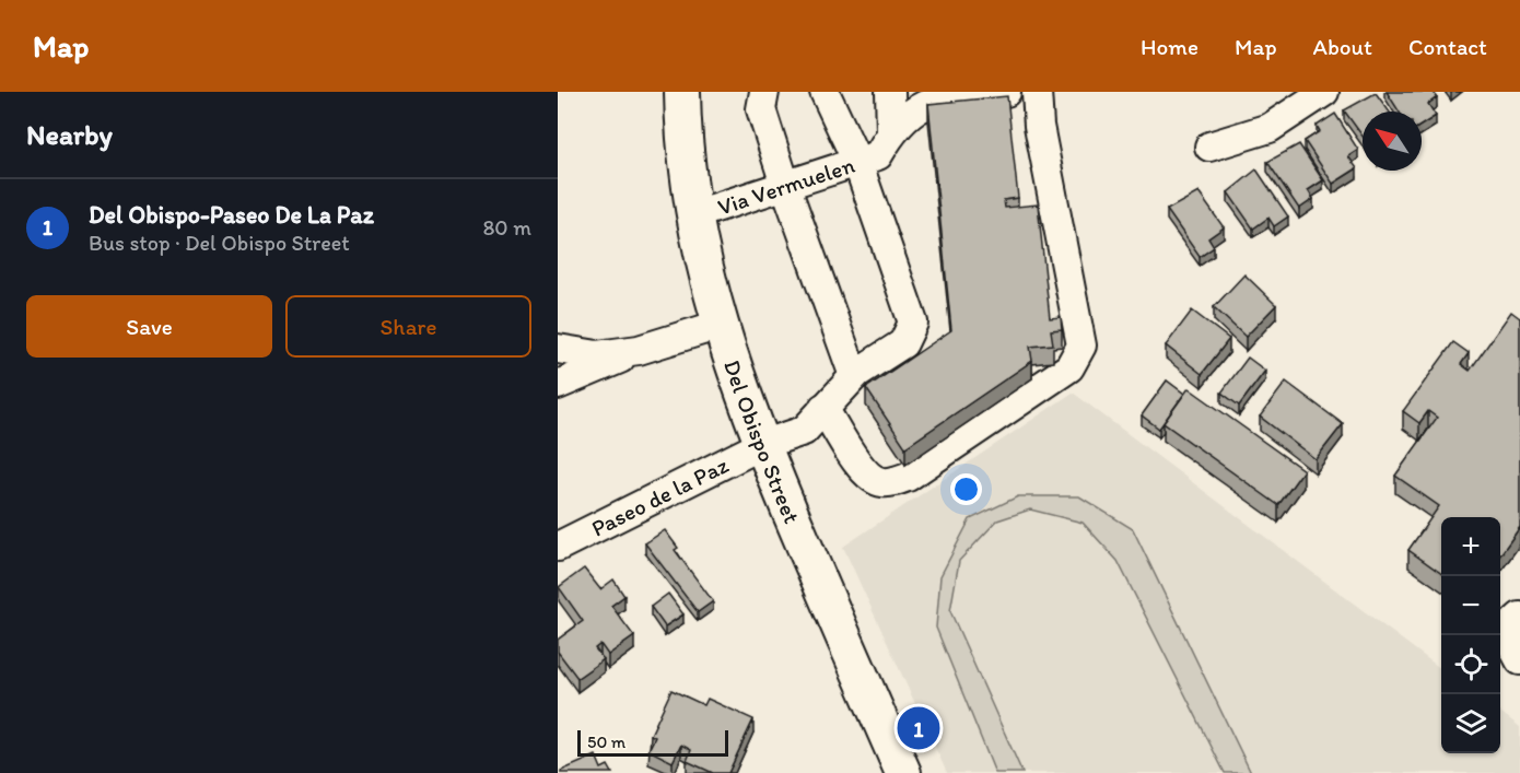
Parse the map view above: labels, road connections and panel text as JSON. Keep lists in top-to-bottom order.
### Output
{
  "streets": {
    "main road": ["Del Obispo Street"],
    "street": ["Via Vermuelen", "Paseo de la Paz"]
  },
  "crossings": [
    ["Via Vermuelen", "Del Obispo Street"],
    ["Via Vermuelen", "Paseo de la Paz"],
    ["Del Obispo Street", "Paseo de la Paz"]
  ],
  "scale_bar": "50 m",
  "north": "top left",
  "page": {
    "header": "Map",
    "nav": [
      "Home",
      "Map",
      "About",
      "Contact"
    ],
    "heading": "Nearby",
    "list": [
      {
        "mark": "1",
        "name": "Del Obispo-Paseo De La Paz",
        "note": "Bus stop · Del Obispo Street",
        "value": "80 m"
      }
    ],
    "buttons": ["Save", "Share"],
    "map_buttons": ["+", "−"],
    "pins": "1",
    "scale": "50 m"
  }
}
